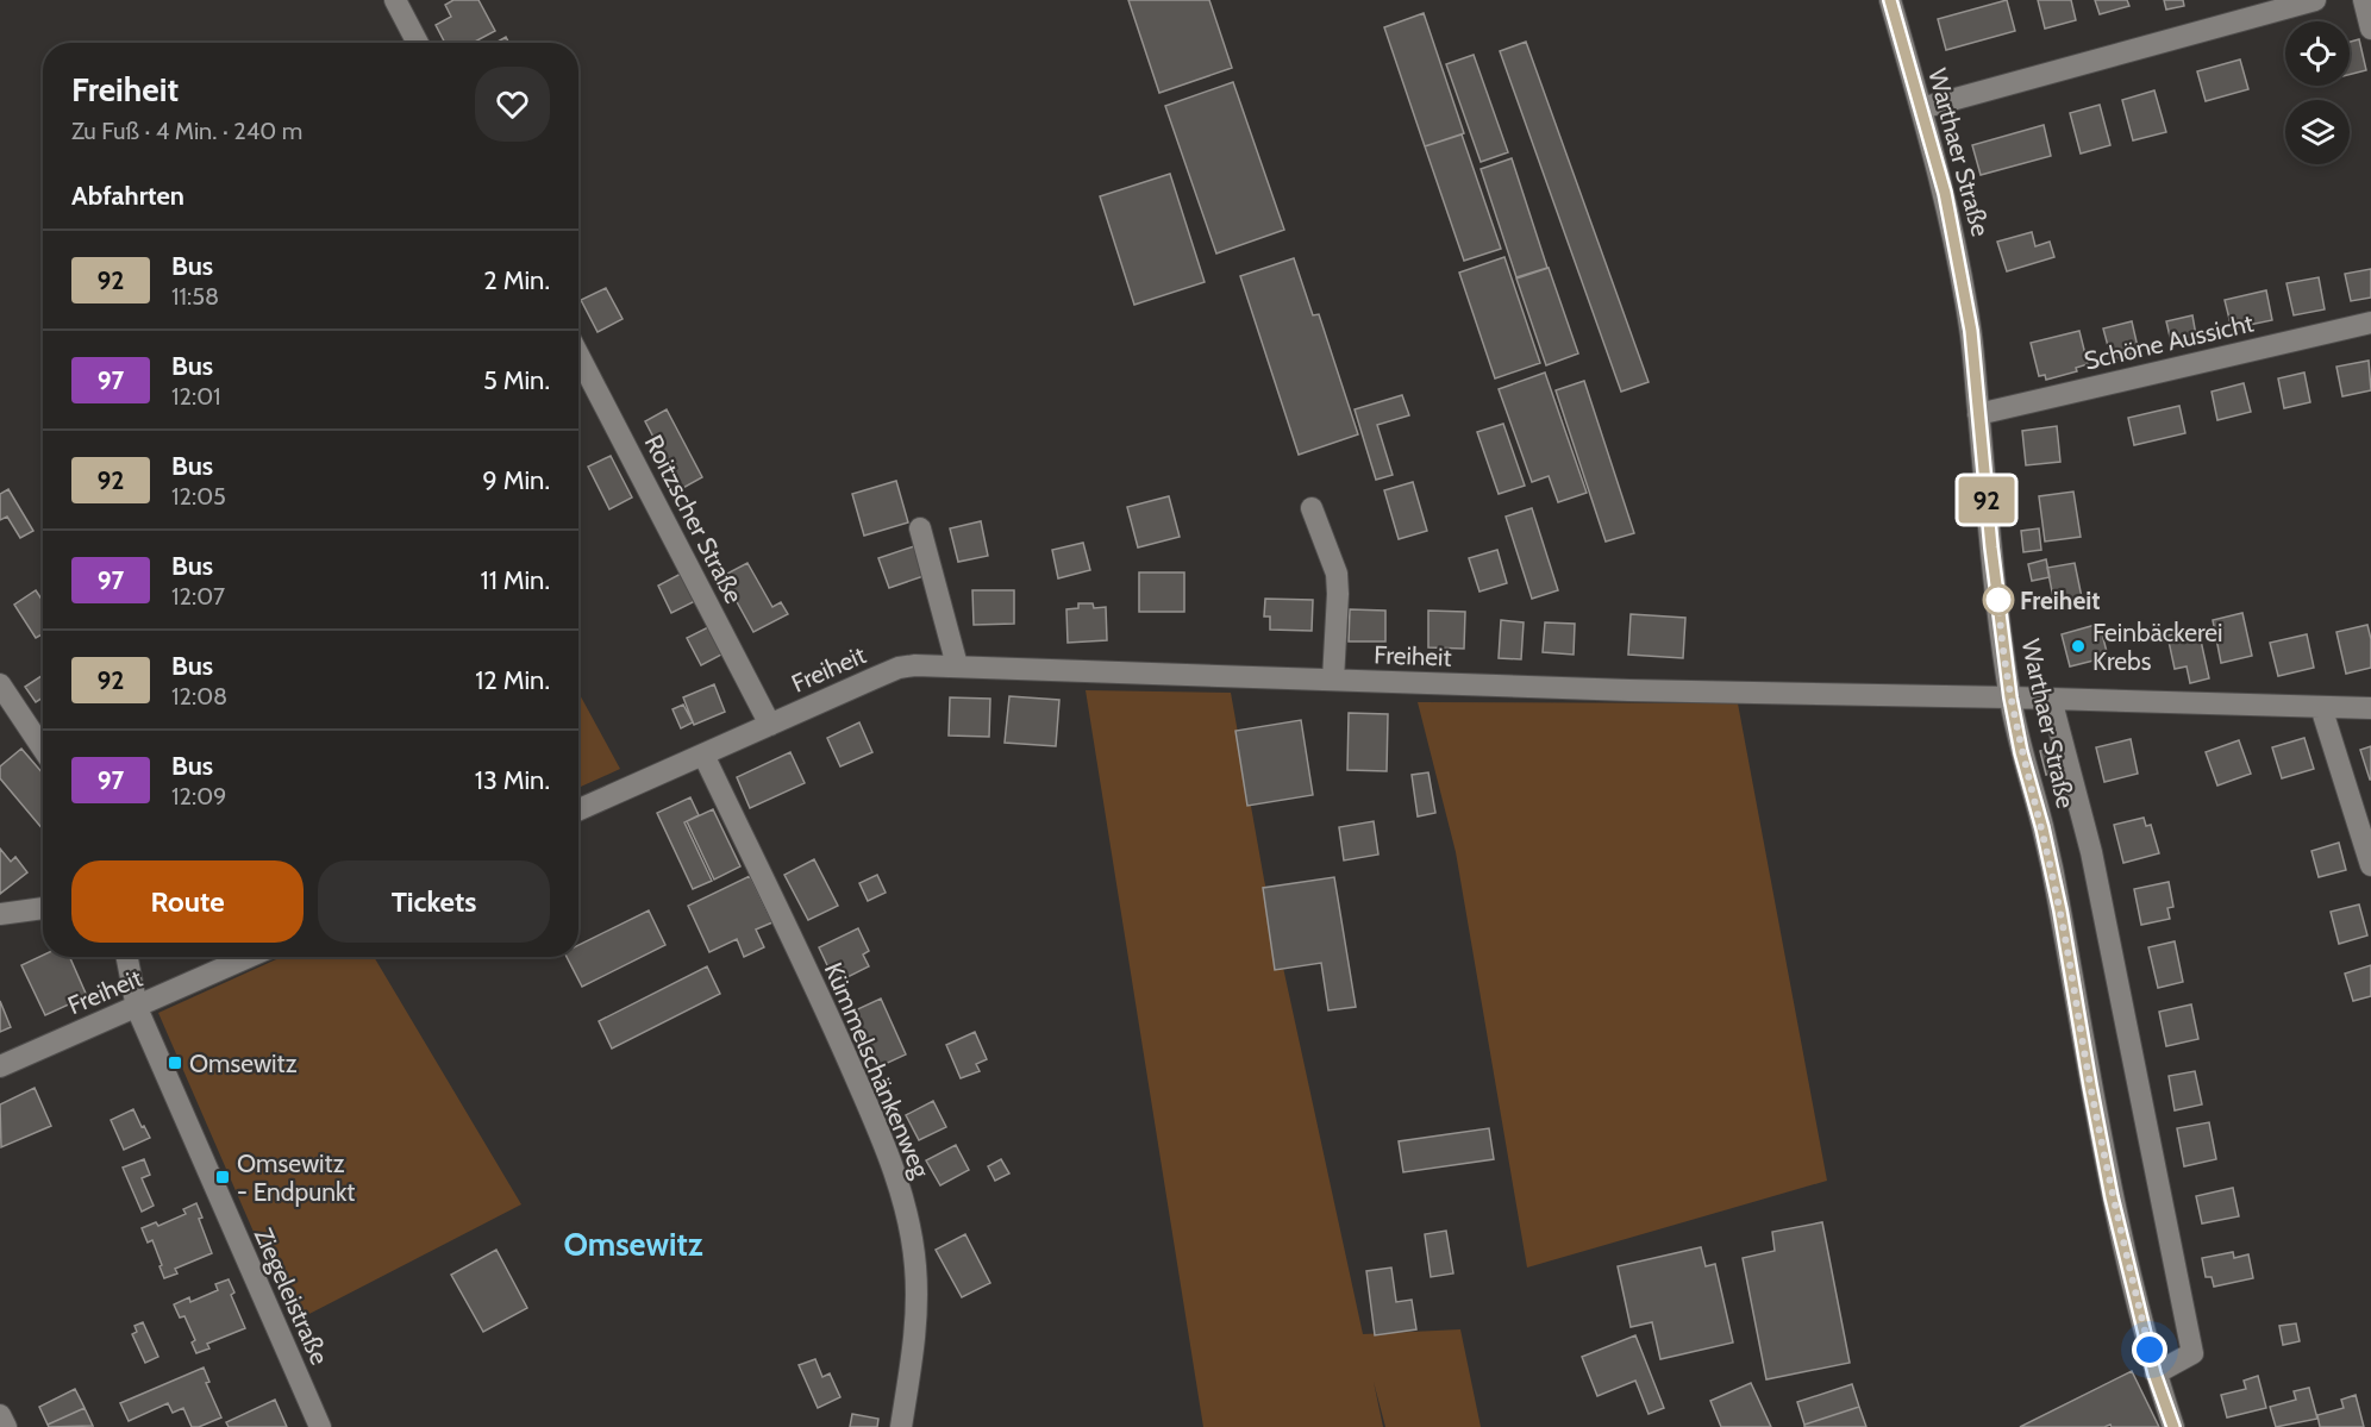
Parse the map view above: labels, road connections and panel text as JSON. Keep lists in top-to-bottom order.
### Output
{
  "streets": {
    "street": [
      "Warthaer Straße",
      "Schöne Aussicht",
      "Roitzscher Straße",
      "Freiheit",
      "Kümmelschänkenweg",
      "Ziegeleistraße"
    ]
  },
  "crossings": [
    ["Warthaer Straße", "Schöne Aussicht"],
    ["Warthaer Straße", "Freiheit"],
    ["Roitzscher Straße", "Freiheit"],
    ["Freiheit", "Kümmelschänkenweg"],
    ["Freiheit", "Ziegeleistraße"]
  ],
  "districts": ["Omsewitz"],
  "places": {
    "other": ["Freiheit", "Feinbäckerei Krebs"],
    "transit": ["Omsewitz", "Omsewitz - Endpunkt"]
  },
  "lines": ["bus line 92"],
  "page": {
    "on_map": "92",
    "heading": [
      ["Freiheit", "Zu Fuß · 4 Min. · 240 m"],
      "Abfahrten"
    ],
    "list": [
      {
        "mark": "92",
        "name": "Bus",
        "note": "11:58",
        "value": "2 Min."
      },
      {
        "mark": "97",
        "name": "Bus",
        "note": "12:01",
        "value": "5 Min."
      },
      {
        "mark": "92",
        "name": "Bus",
        "note": "12:05",
        "value": "9 Min."
      },
      {
        "mark": "97",
        "name": "Bus",
        "note": "12:07",
        "value": "11 Min."
      },
      {
        "mark": "92",
        "name": "Bus",
        "note": "12:08",
        "value": "12 Min."
      },
      {
        "mark": "97",
        "name": "Bus",
        "note": "12:09",
        "value": "13 Min."
      }
    ],
    "buttons": ["Route", "Tickets"]
  }
}
